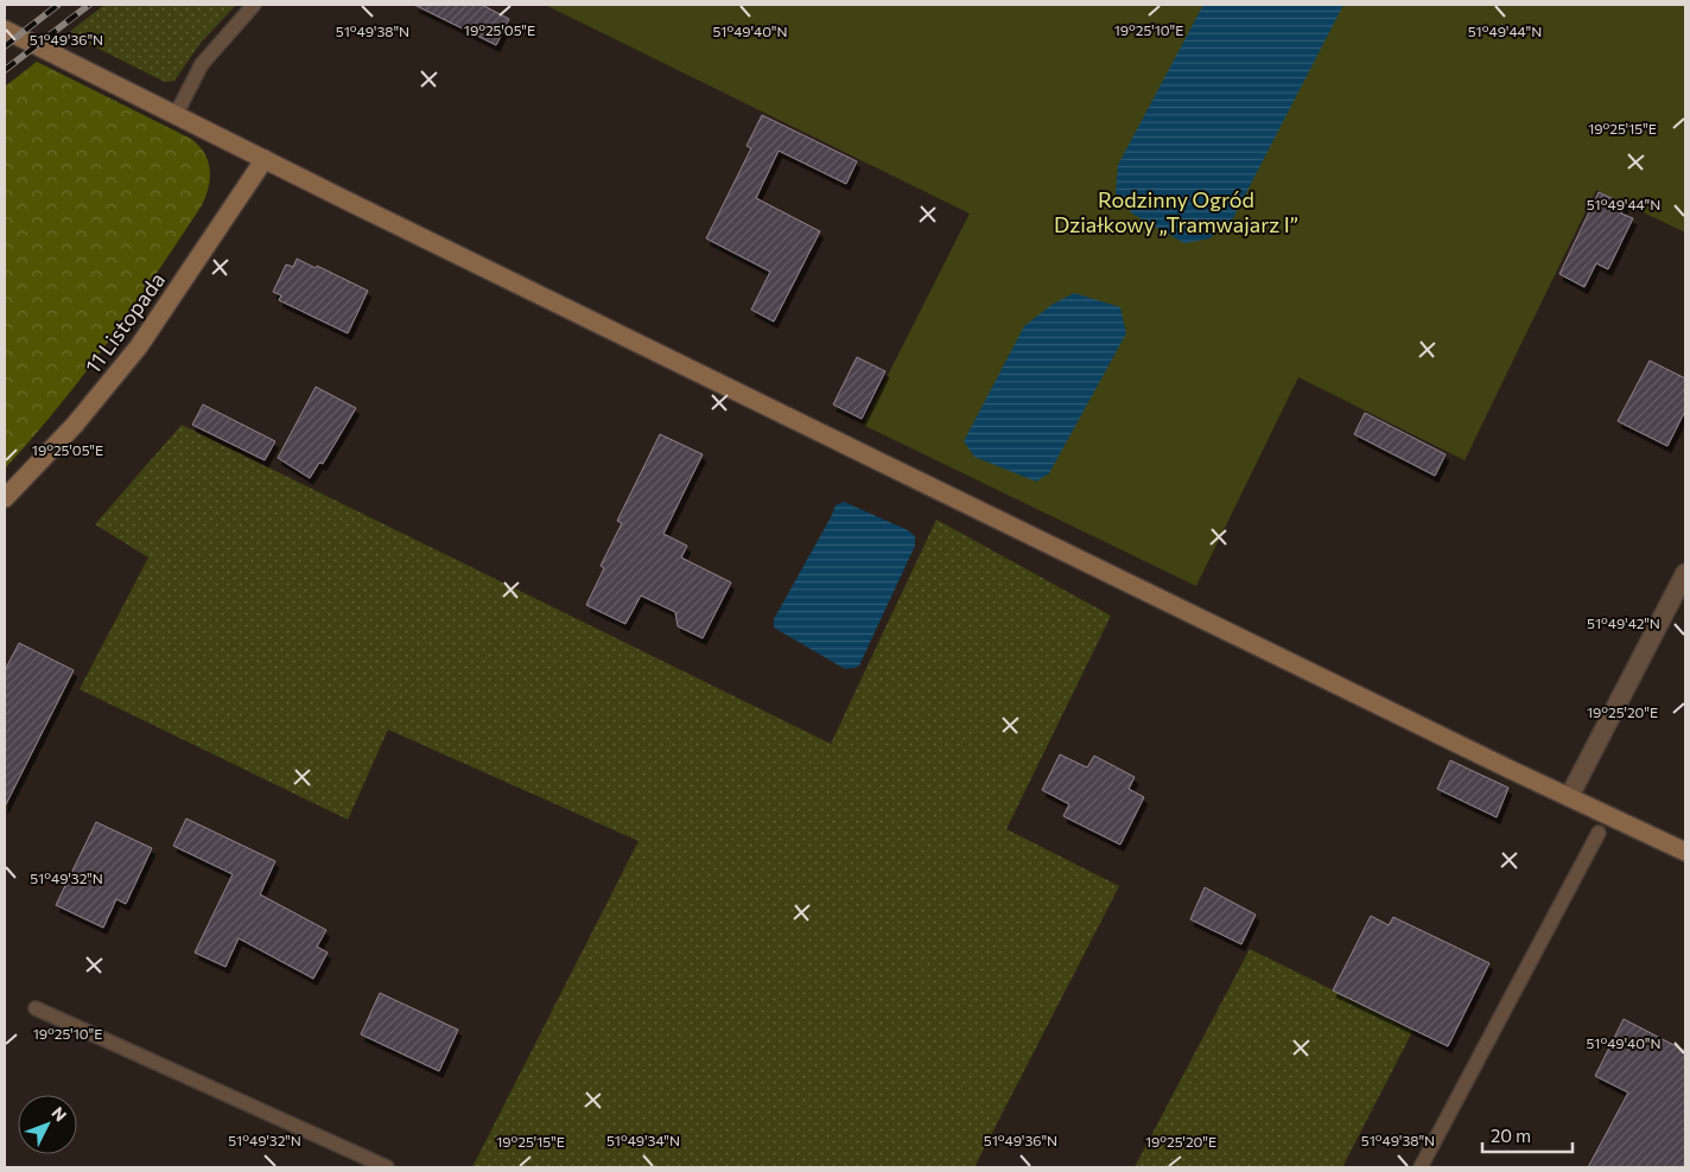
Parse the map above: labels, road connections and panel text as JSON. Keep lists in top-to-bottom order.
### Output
{
  "streets": {
    "street": ["11 Listopada"]
  },
  "parks": ["Rodzinny Ogród Działkowy „Tramwajarz I”"],
  "scale_bar": "20 m",
  "north": "top right",
  "coordinates": [
    "19°25'05\"E",
    "19°25'10\"E",
    "51°49'40\"N",
    "51°49'44\"N",
    "51°49'38\"N",
    "51°49'36\"N",
    "19°25'15\"E",
    "51°49'42\"N",
    "19°25'20\"E",
    "51°49'32\"N",
    "51°49'34\"N"
  ]
}
